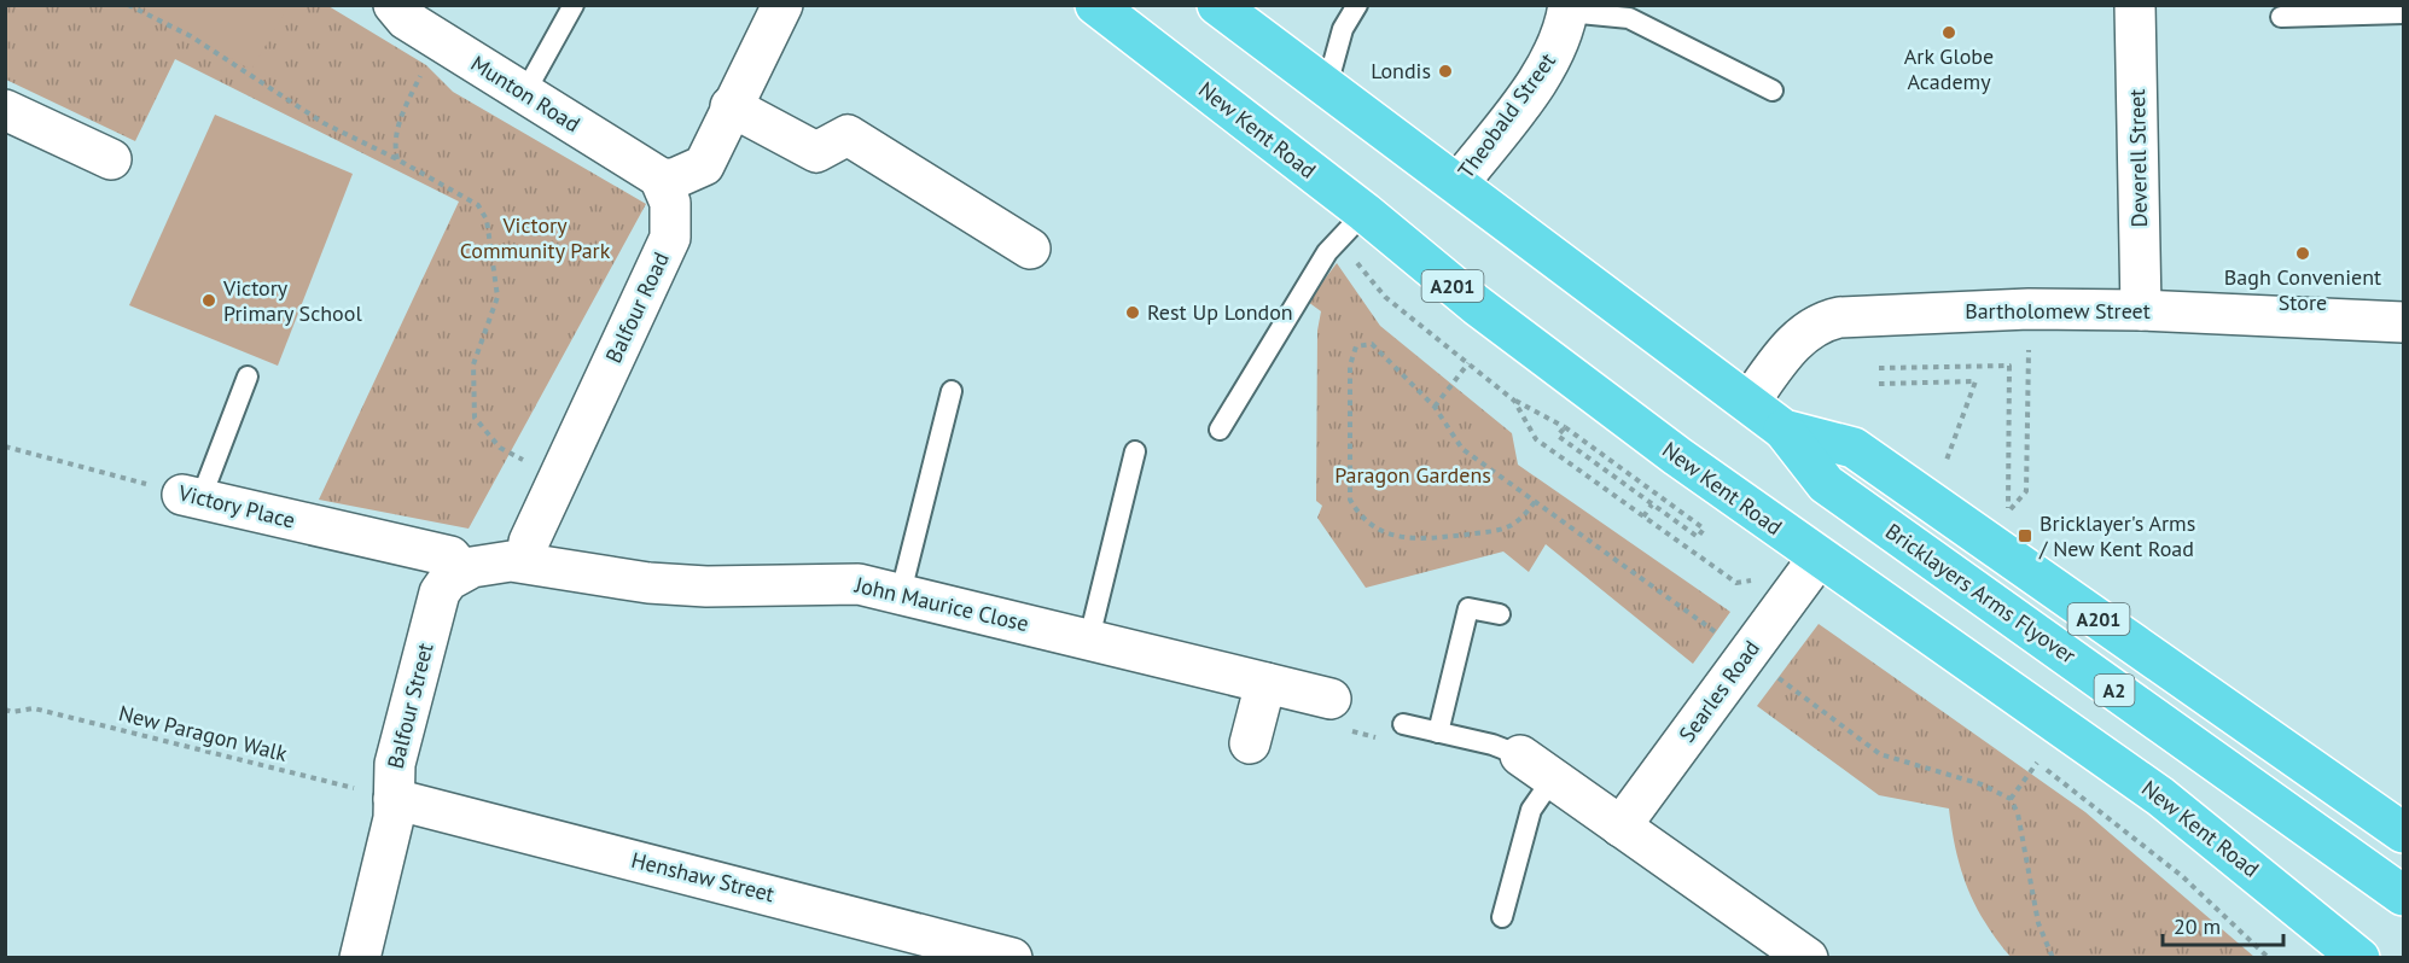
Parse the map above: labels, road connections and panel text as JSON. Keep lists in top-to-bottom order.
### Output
{
  "streets": {
    "highway": [
      "New Kent Road",
      "A201",
      "Bricklayers Arms Flyover",
      "A2"
    ],
    "street": [
      "Munton Road",
      "Theobald Street",
      "Deverell Street",
      "Balfour Road",
      "Bartholomew Street",
      "Victory Place",
      "John Maurice Close",
      "Searles Road",
      "Balfour Street",
      "Henshaw Street"
    ],
    "path": ["New Paragon Walk"]
  },
  "crossings": [
    ["Munton Road", "Balfour Road"],
    ["Theobald Street", "A201"],
    ["New Kent Road", "Searles Road"],
    ["Deverell Street", "Bartholomew Street"],
    ["A201", "Bartholomew Street"],
    ["A201", "Bricklayers Arms Flyover"],
    ["Balfour Road", "John Maurice Close"],
    ["Victory Place", "Balfour Street"],
    ["Balfour Street", "New Paragon Walk"],
    ["Balfour Street", "Henshaw Street"],
    ["New Paragon Walk", "Henshaw Street"]
  ],
  "parks": ["Victory Community Park", "Paragon Gardens"],
  "places": {
    "other": [
      "Ark Globe Academy",
      "Londis",
      "Bagh Convenient Store",
      "Victory Primary School",
      "Rest Up London"
    ],
    "transit": ["Bricklayer's Arms / New Kent Road"]
  },
  "scale_bar": "20 m"
}
